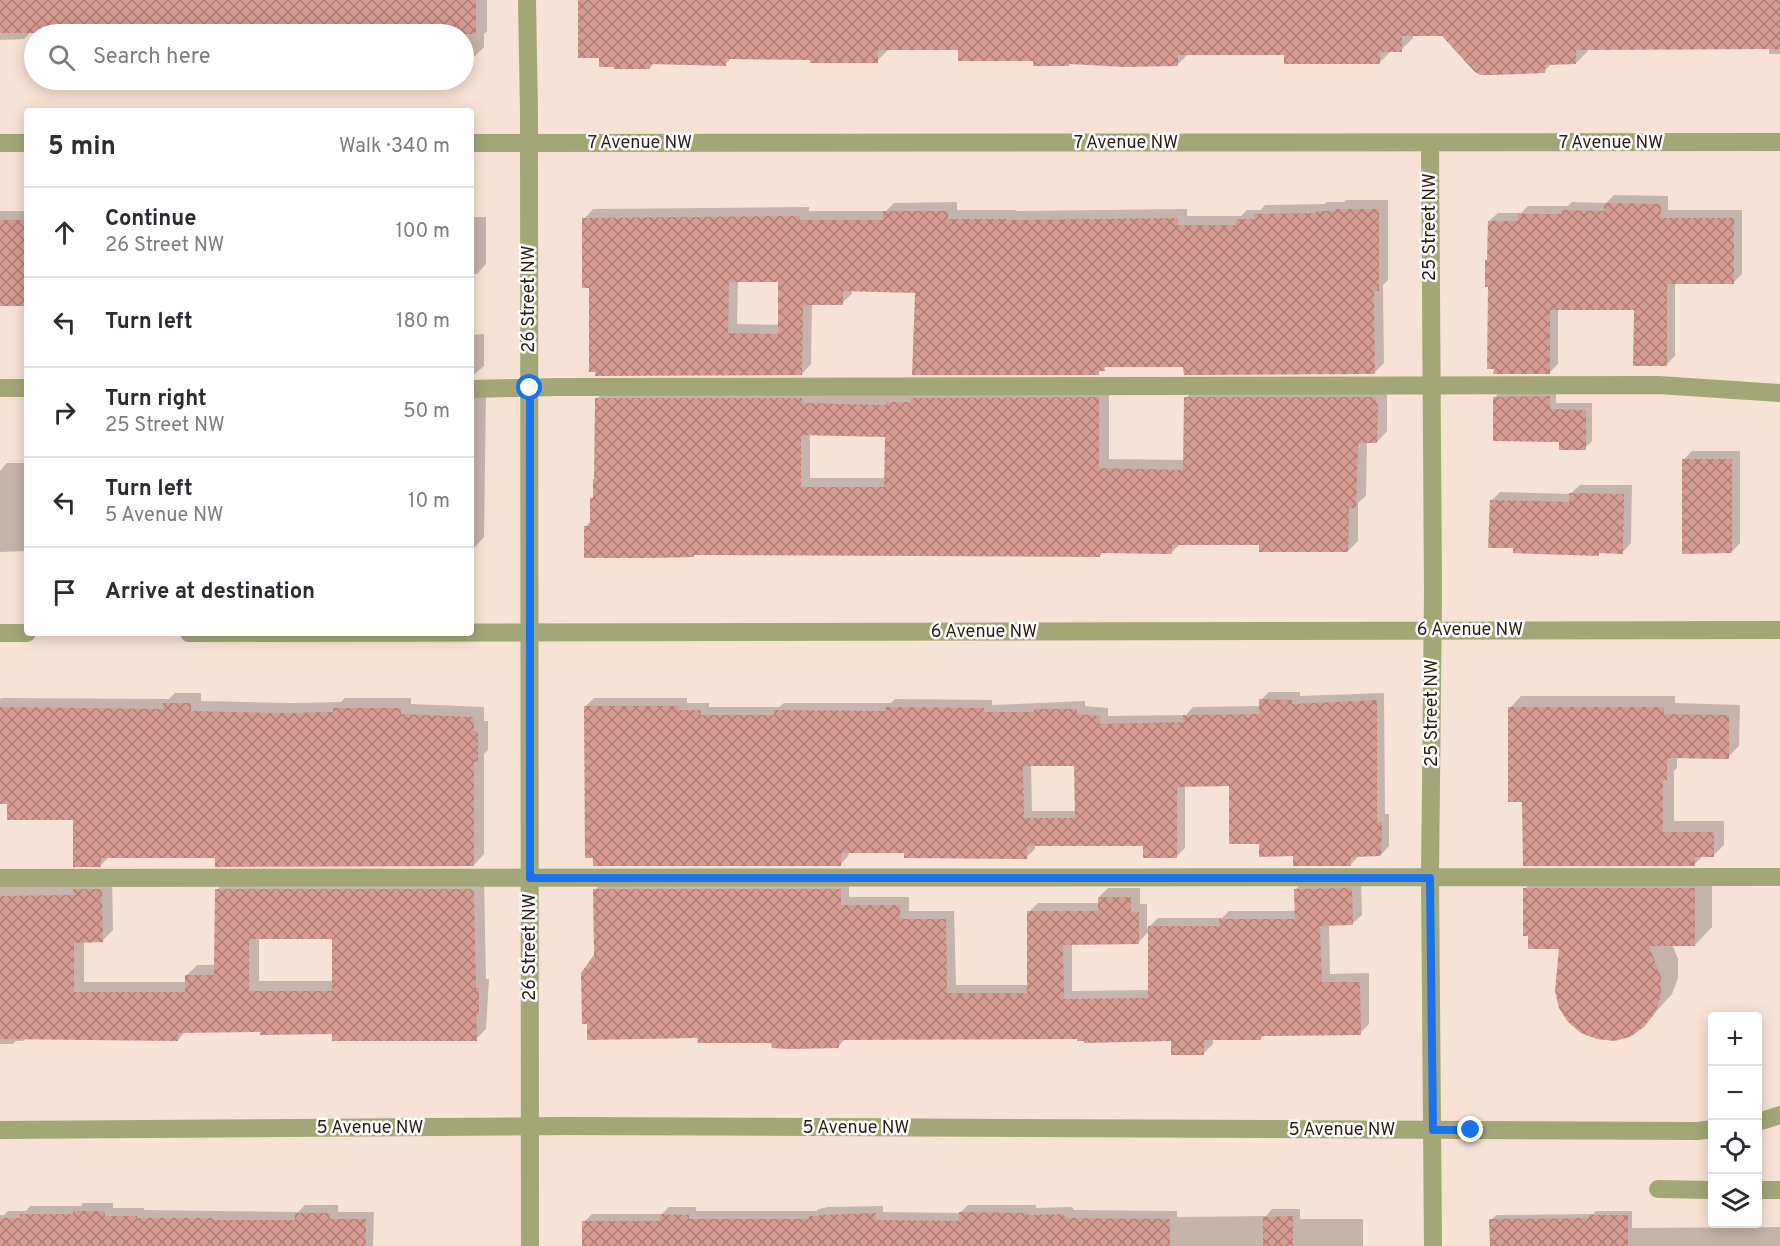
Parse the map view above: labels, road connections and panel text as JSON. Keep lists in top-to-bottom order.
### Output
{
  "streets": {
    "street": [
      "7 Avenue NW",
      "25 Street NW",
      "26 Street NW",
      "6 Avenue NW",
      "5 Avenue NW"
    ]
  },
  "crossings": [
    ["7 Avenue NW", "25 Street NW"],
    ["7 Avenue NW", "26 Street NW"],
    ["25 Street NW", "6 Avenue NW"],
    ["25 Street NW", "5 Avenue NW"],
    ["26 Street NW", "6 Avenue NW"],
    ["26 Street NW", "5 Avenue NW"]
  ],
  "page": {
    "search": "Search here",
    "heading": ["5 min", "Walk · 340 m"],
    "list": [
      ["Continue", "26 Street NW", "100 m"],
      ["Turn left", "180 m"],
      ["Turn right", "25 Street NW", "50 m"],
      ["Turn left", "5 Avenue NW", "10 m"],
      "Arrive at destination"
    ],
    "map_buttons": ["+", "−"]
  }
}
